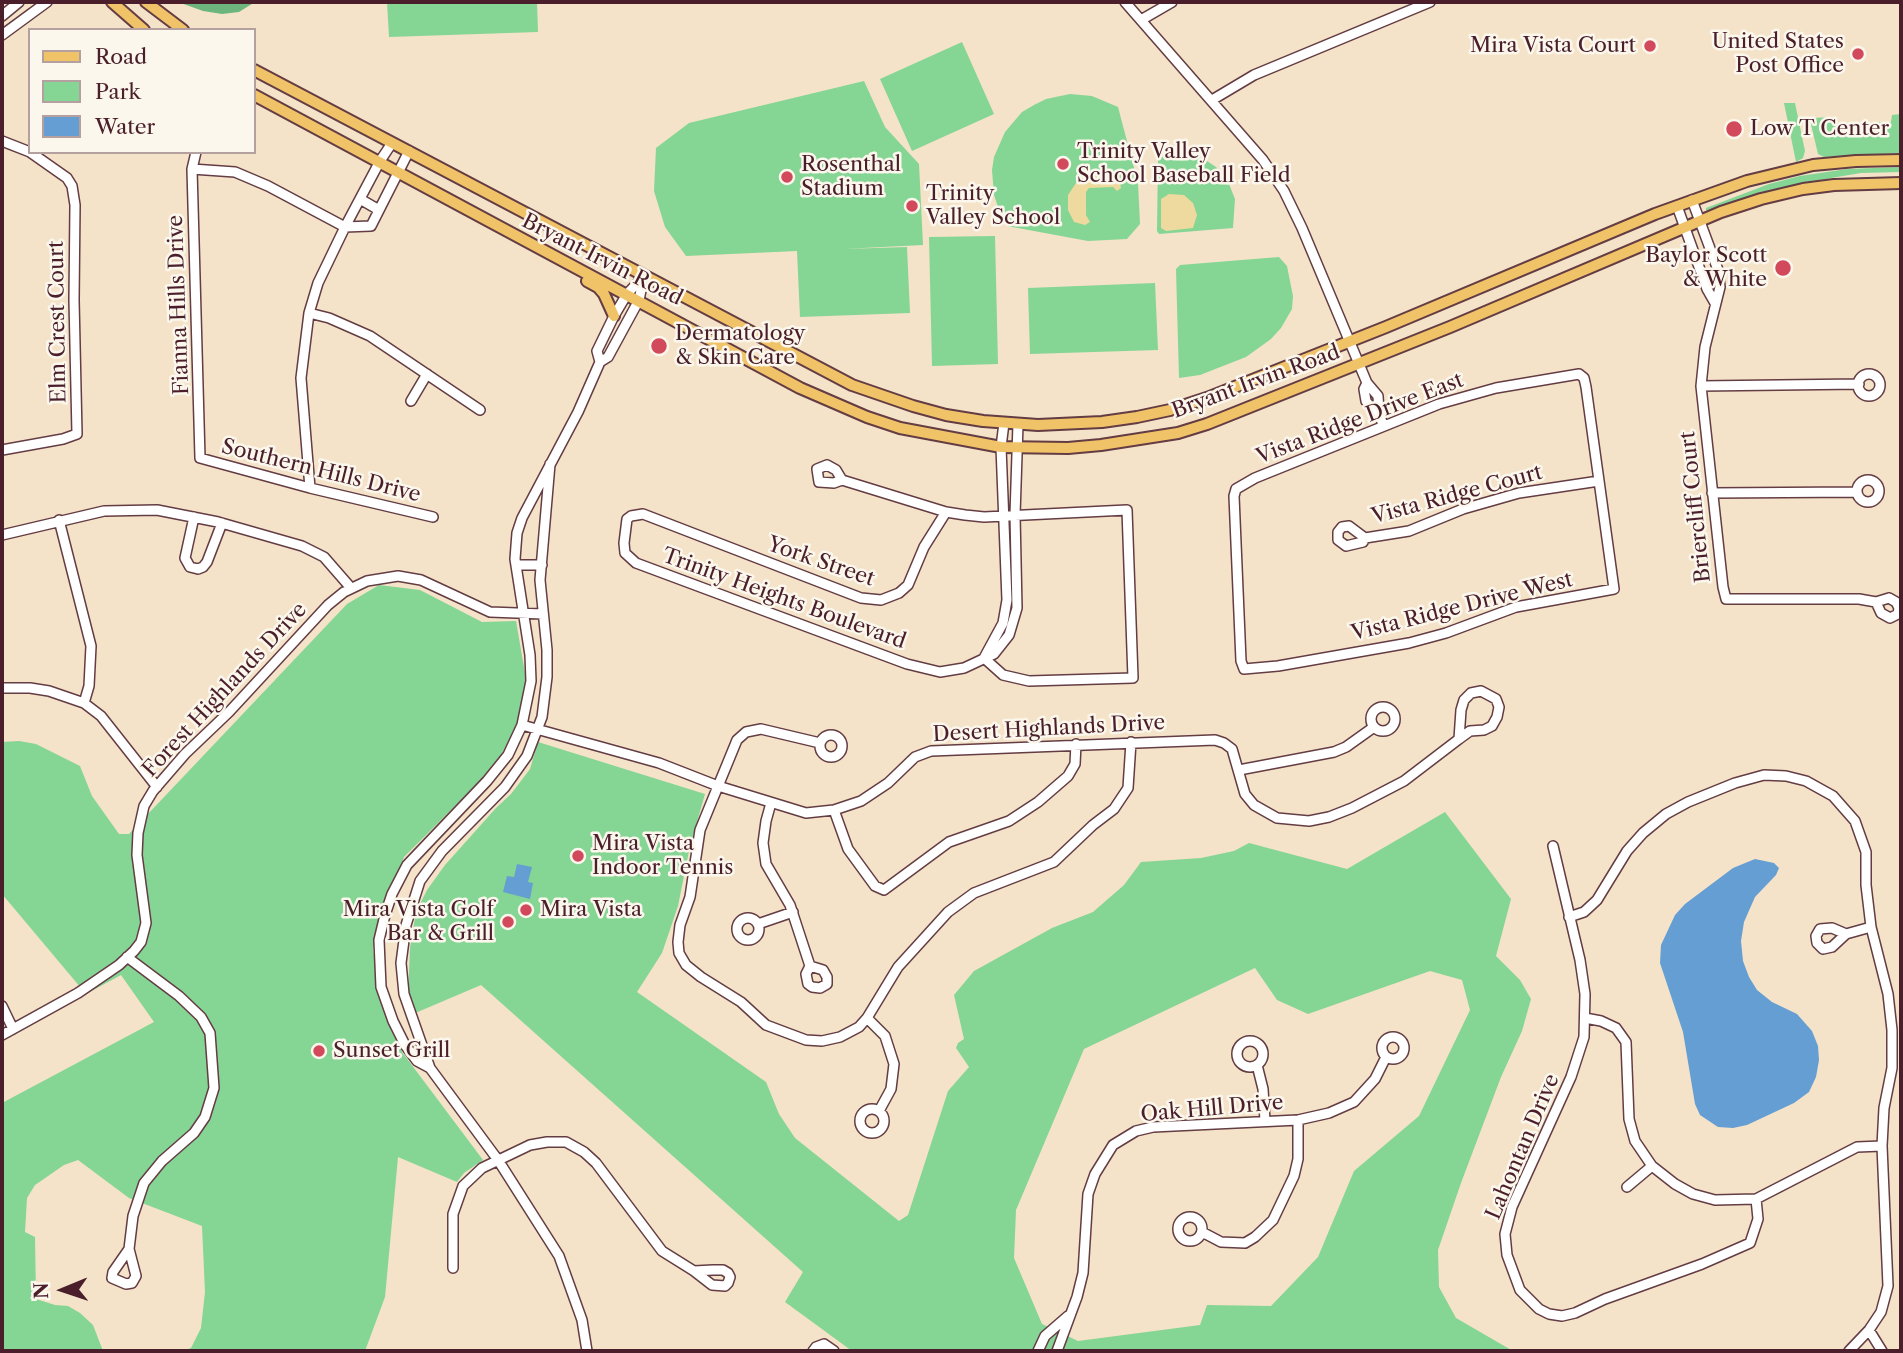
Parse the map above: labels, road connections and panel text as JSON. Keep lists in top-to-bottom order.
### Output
{
  "streets": {
    "main road": ["Bryant Irvin Road"],
    "street": [
      "Fianna Hills Drive",
      "Elm Crest Court",
      "Vista Ridge Drive East",
      "Southern Hills Drive",
      "Vista Ridge Court",
      "Briercliff Court",
      "York Street",
      "Trinity Heights Boulevard",
      "Vista Ridge Drive West",
      "Forest Highlands Drive",
      "Desert Highlands Drive",
      "Oak Hill Drive",
      "Lahontan Drive"
    ]
  },
  "crossings": [
    ["Bryant Irvin Road", "Briercliff Court"],
    ["Bryant Irvin Road", "Trinity Heights Boulevard"],
    ["Fianna Hills Drive", "Southern Hills Drive"],
    ["Vista Ridge Drive East", "Vista Ridge Court"],
    ["Vista Ridge Drive East", "Vista Ridge Drive West"],
    ["Vista Ridge Court", "Vista Ridge Drive West"],
    ["York Street", "Trinity Heights Boulevard"]
  ],
  "places": [
    "Mira Vista Court",
    "United States Post Office",
    "Low T Center",
    "Trinity Valley School Baseball Field",
    "Rosenthal Stadium",
    "Trinity Valley School",
    "Baylor Scott & White",
    "Dermatology & Skin Care",
    "Mira Vista Indoor Tennis",
    "Mira Vista",
    "Mira Vista Golf Bar & Grill",
    "Sunset Grill"
  ],
  "legend": ["Road", "Park", "Water"],
  "north": "left"
}
